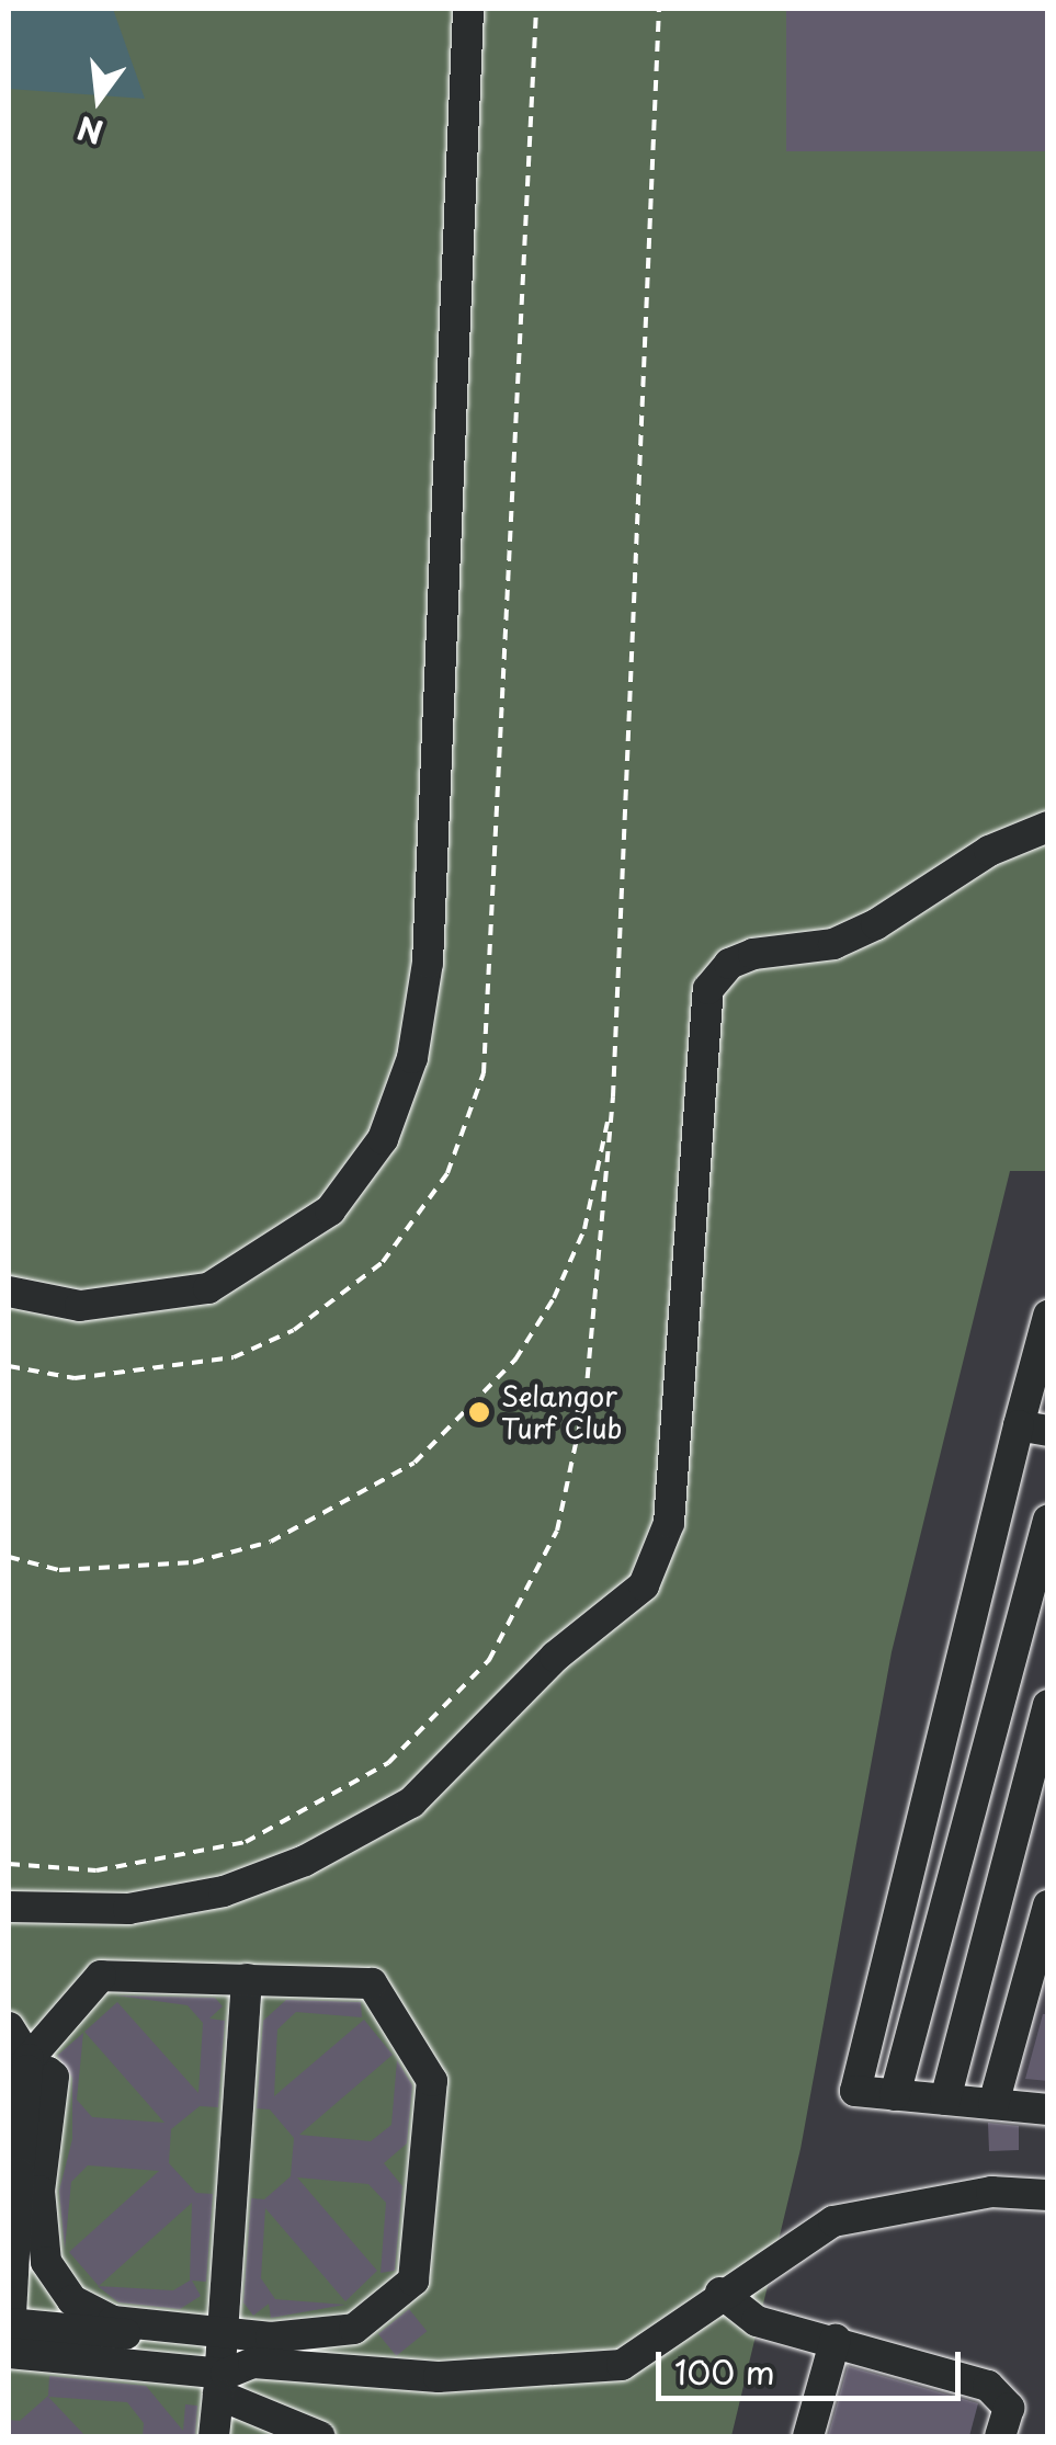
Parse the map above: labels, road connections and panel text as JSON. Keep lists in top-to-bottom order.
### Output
{
  "places": ["Selangor Turf Club"],
  "scale_bar": "100 m",
  "north": "bottom"
}
